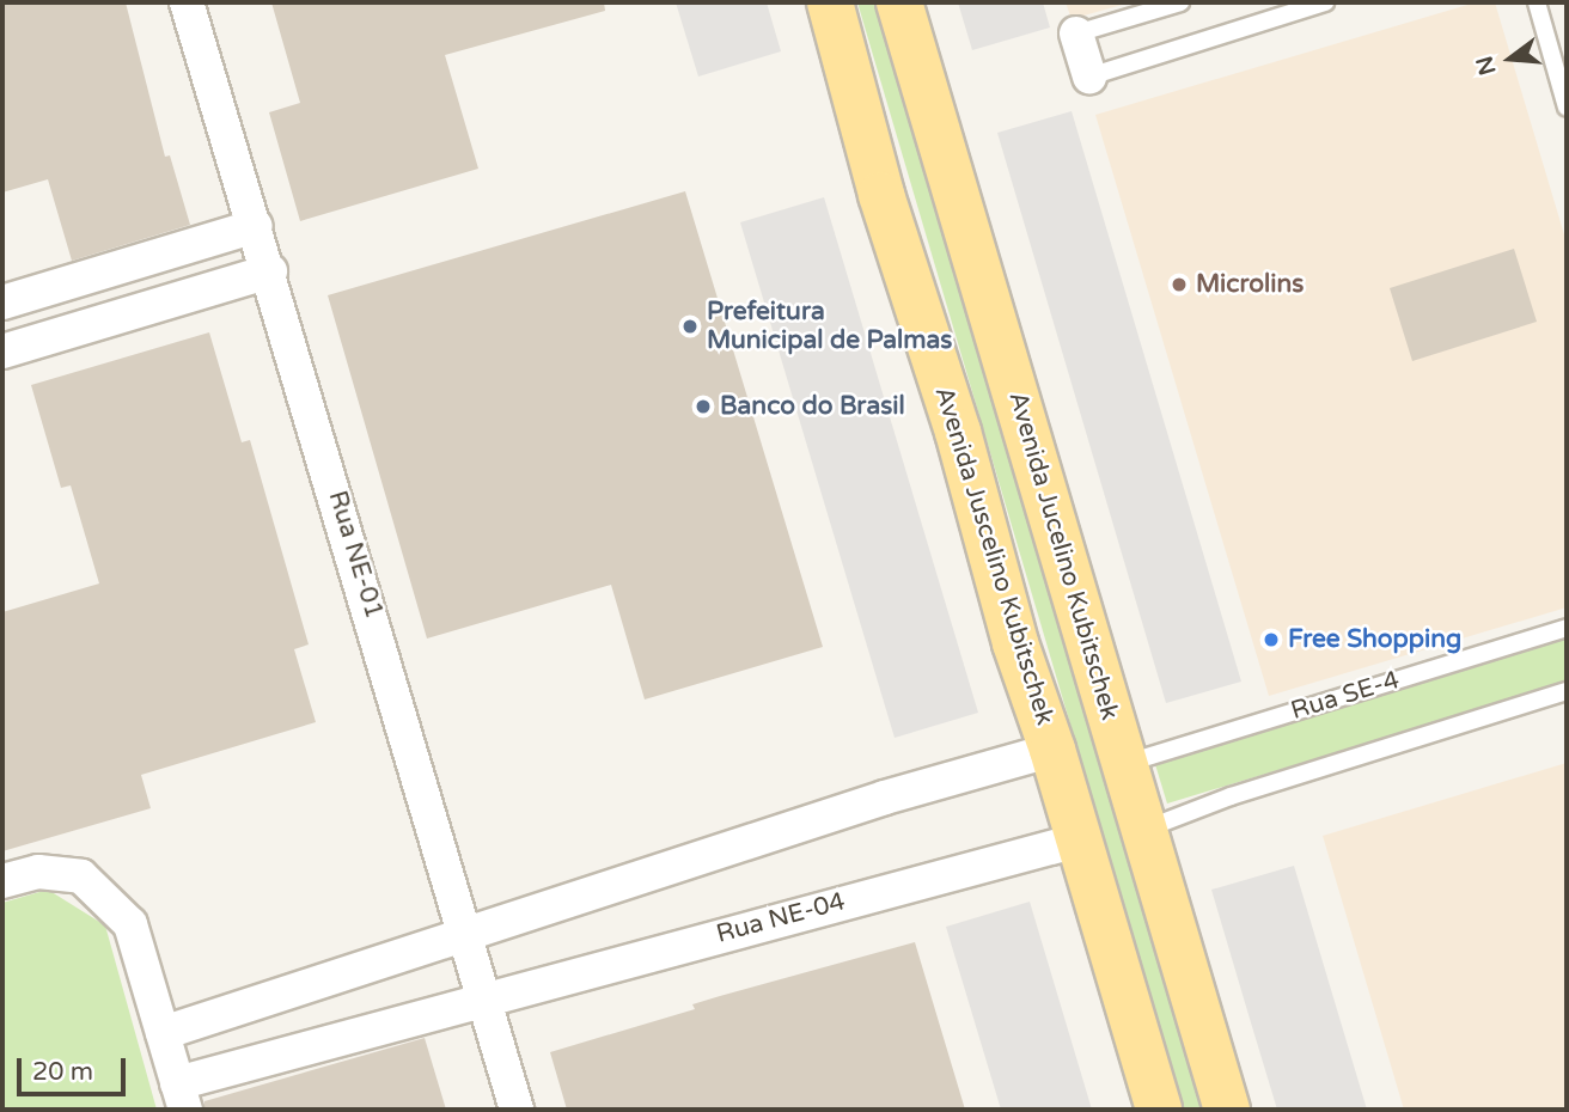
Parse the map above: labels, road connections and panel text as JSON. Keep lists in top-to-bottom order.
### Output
{
  "streets": {
    "main road": ["Avenida Juscelino Kubitschek", "Avenida Jucelino Kubitschek"],
    "street": ["Rua NE-01", "Rua NE-04"],
    "lane": ["Rua SE-4"]
  },
  "crossings": [
    ["Rua NE-01", "Rua NE-04"],
    ["Avenida Juscelino Kubitschek", "Rua NE-04"],
    ["Avenida Jucelino Kubitschek", "Rua SE-4"]
  ],
  "places": [
    "Microlins",
    "Prefeitura Municipal de Palmas",
    "Banco do Brasil",
    "Free Shopping"
  ],
  "scale_bar": "20 m",
  "north": "left"
}
